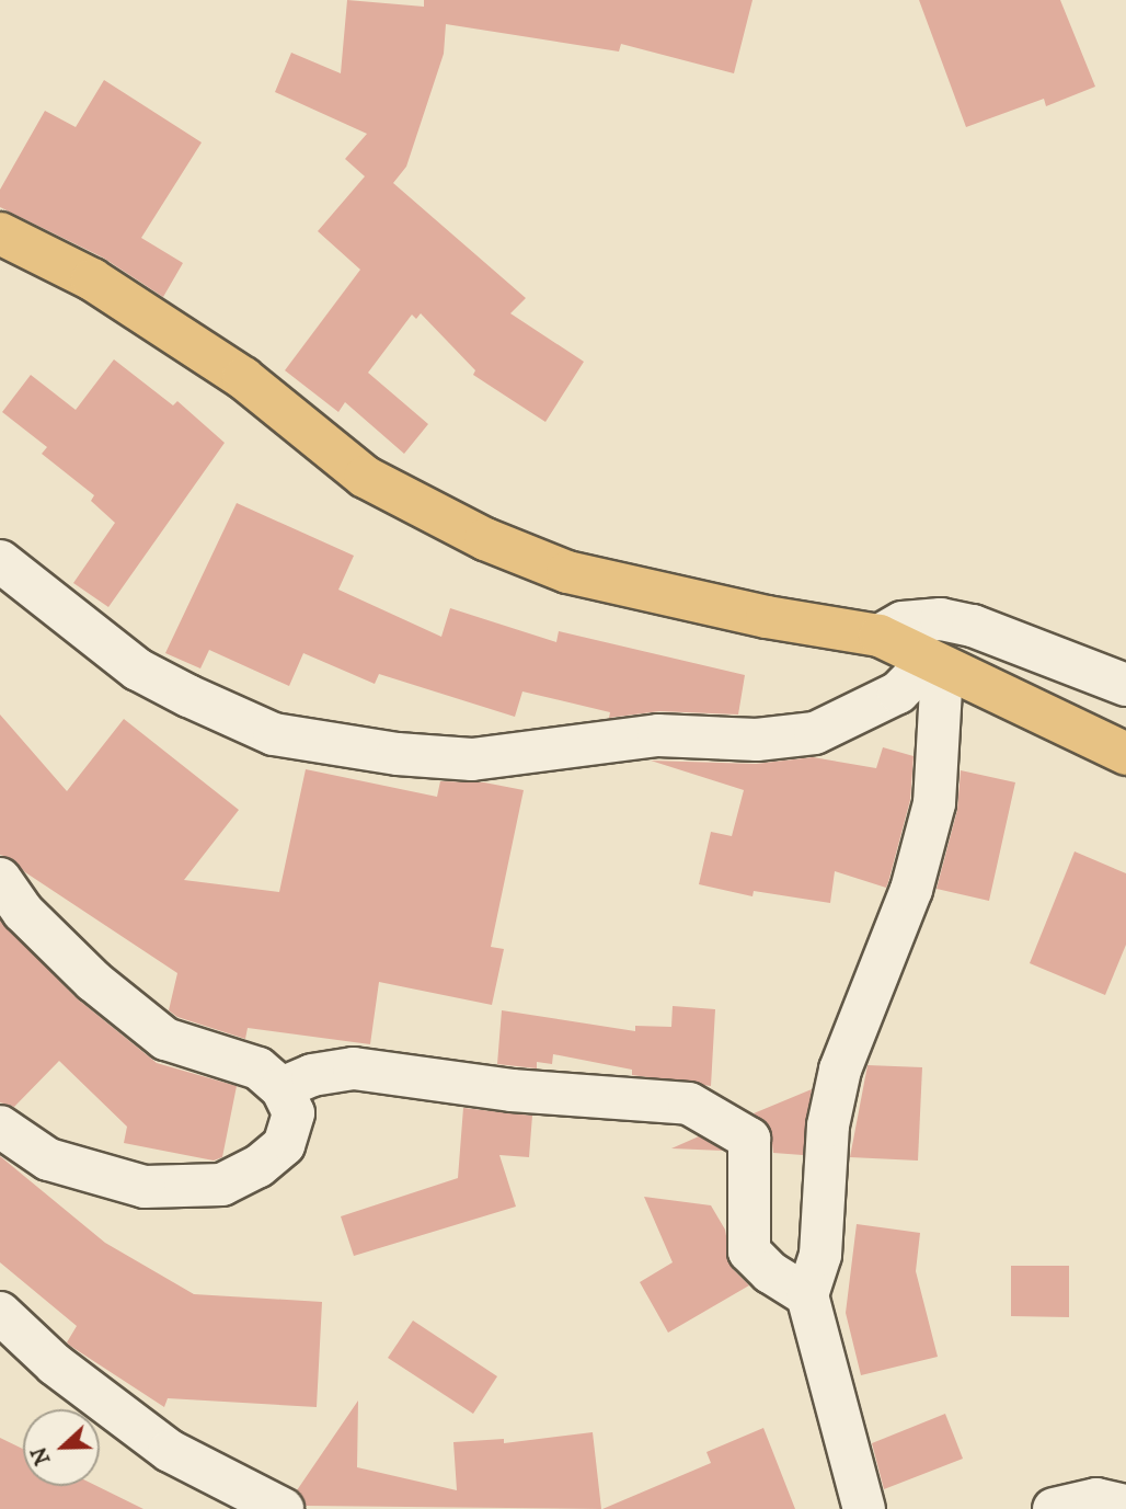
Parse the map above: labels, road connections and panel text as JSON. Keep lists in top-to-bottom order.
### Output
{
  "north": "left"
}
